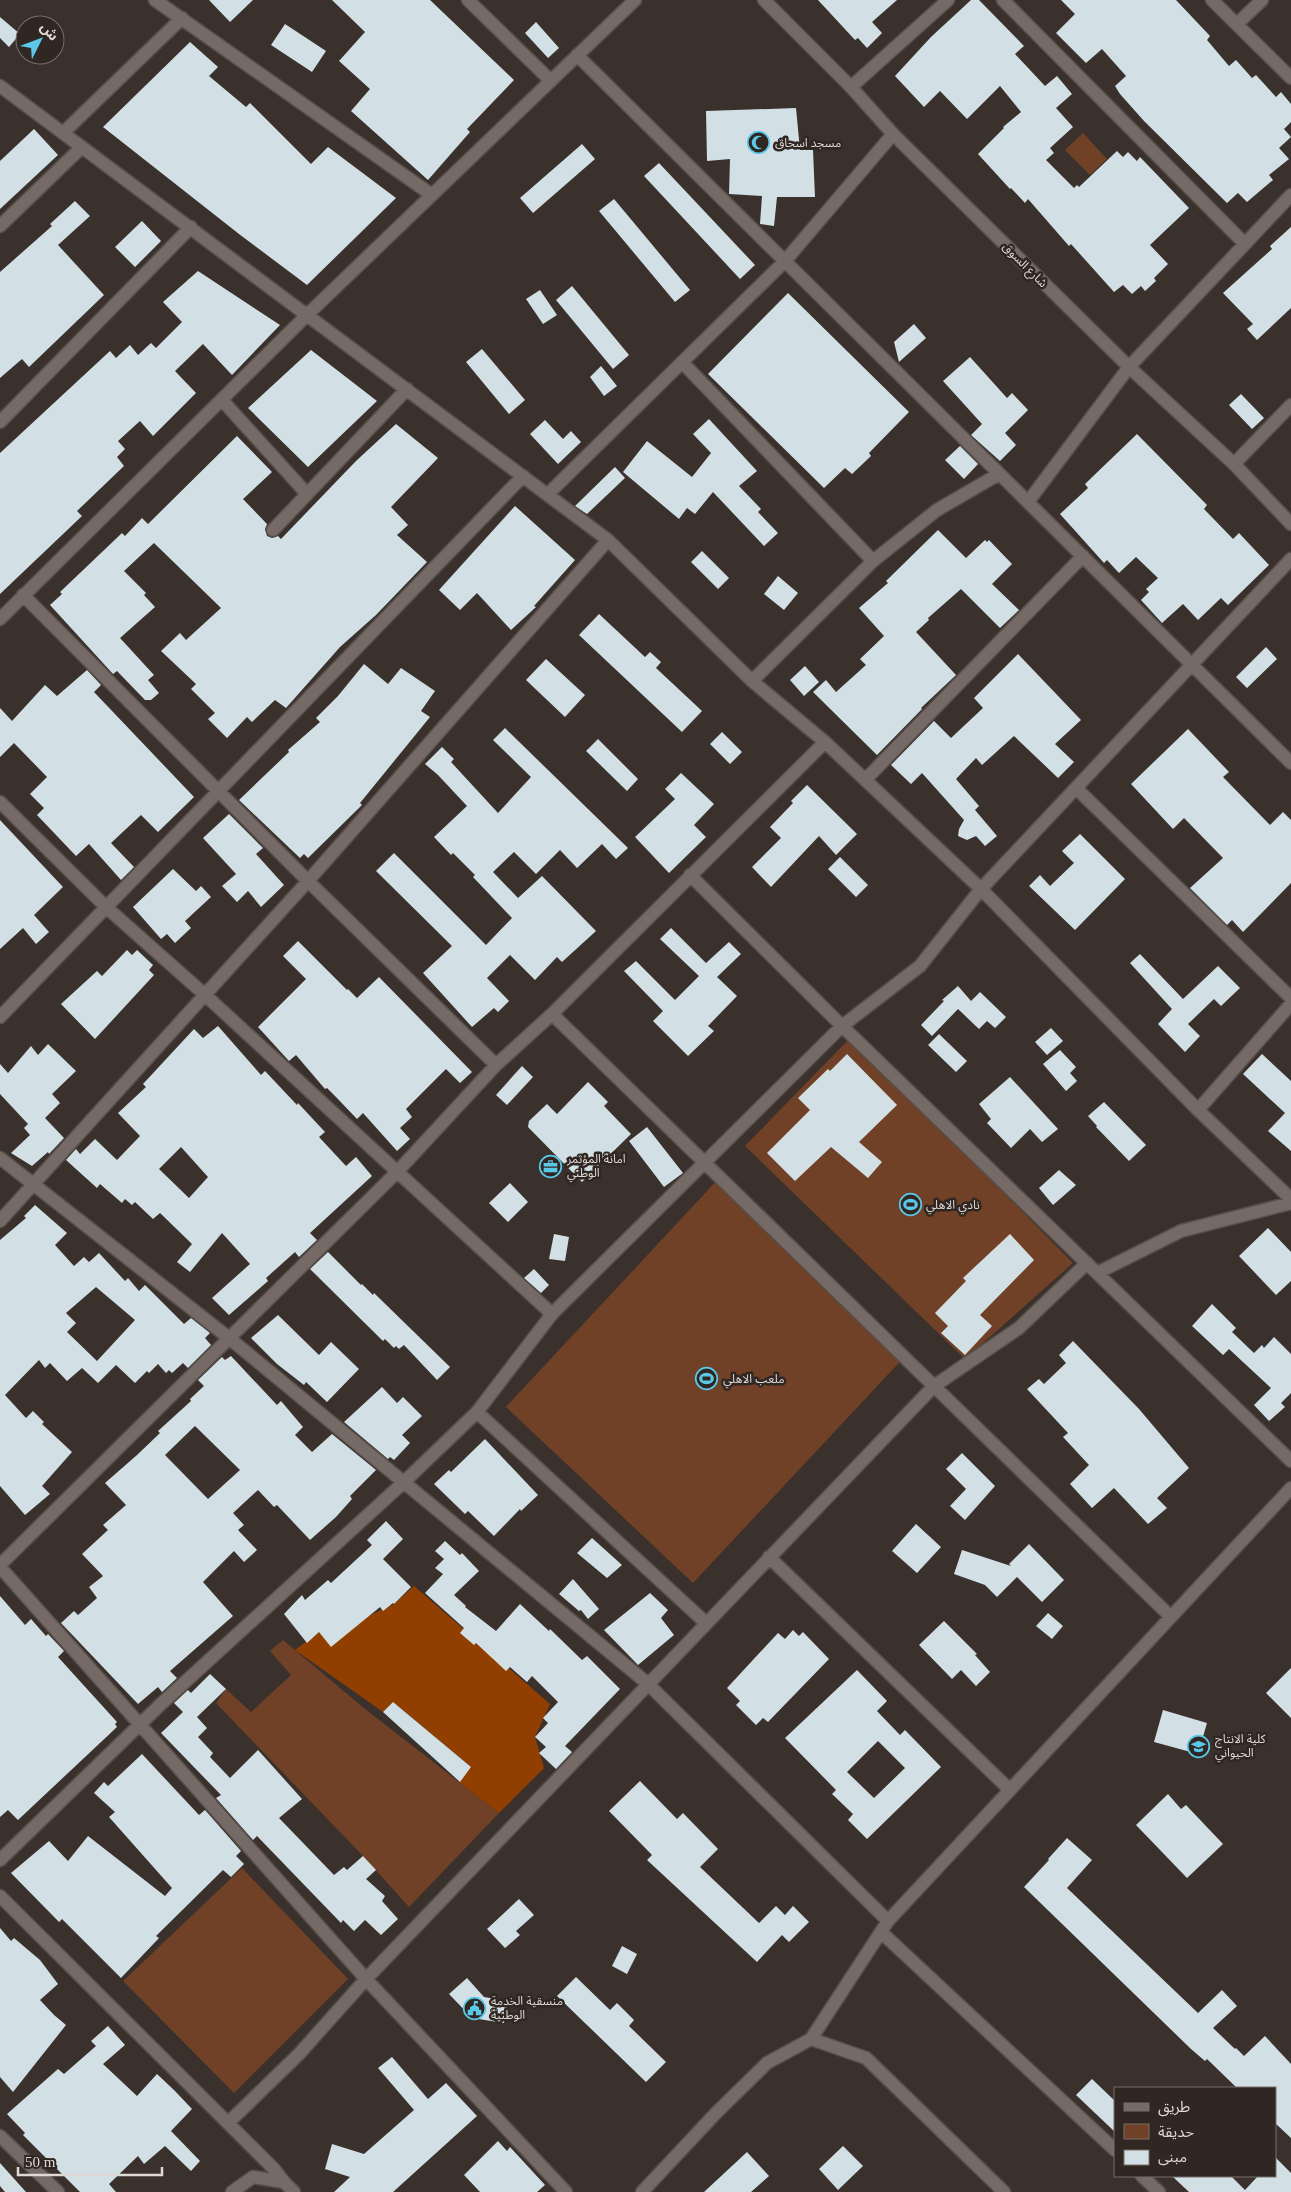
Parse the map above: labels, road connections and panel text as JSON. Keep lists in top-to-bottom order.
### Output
{
  "streets": {
    "street": ["شارع السوق"]
  },
  "places": {
    "mosque": ["مسجد اسحاق"],
    "office": ["امانة المؤتمر الوطني"],
    "sports": ["نادي الاهلي", "ملعب الاهلي"],
    "school or university": ["كلية الانتاج الحيواني"],
    "public building": ["منسقية الخدمة الوطنية"]
  },
  "legend": ["طريق", "حديقة", "مبنى"],
  "scale_bar": "50 m",
  "north": "top right"
}
